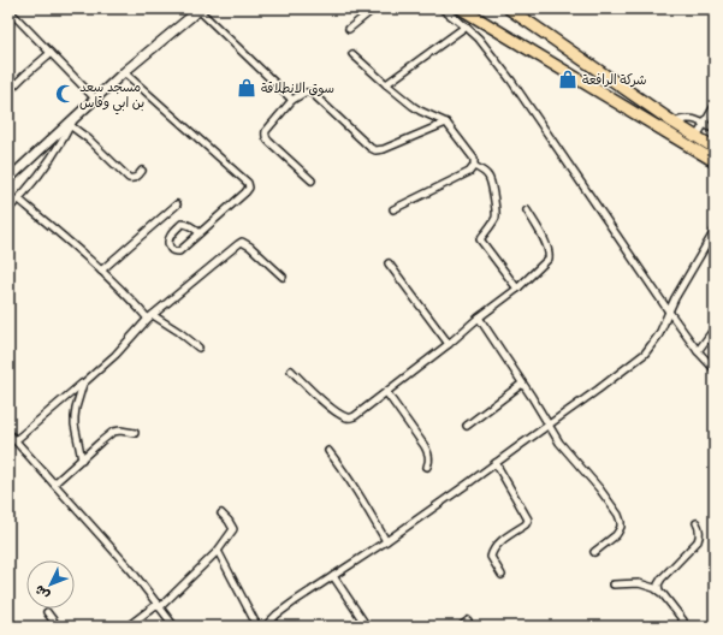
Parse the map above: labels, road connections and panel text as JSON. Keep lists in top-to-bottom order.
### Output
{
  "places": {
    "shop": ["شركة الرافعة", "سوق الانطلاقة"],
    "mosque": ["مسجد سعد بن ابي وقاس"]
  },
  "north": "bottom left"
}
